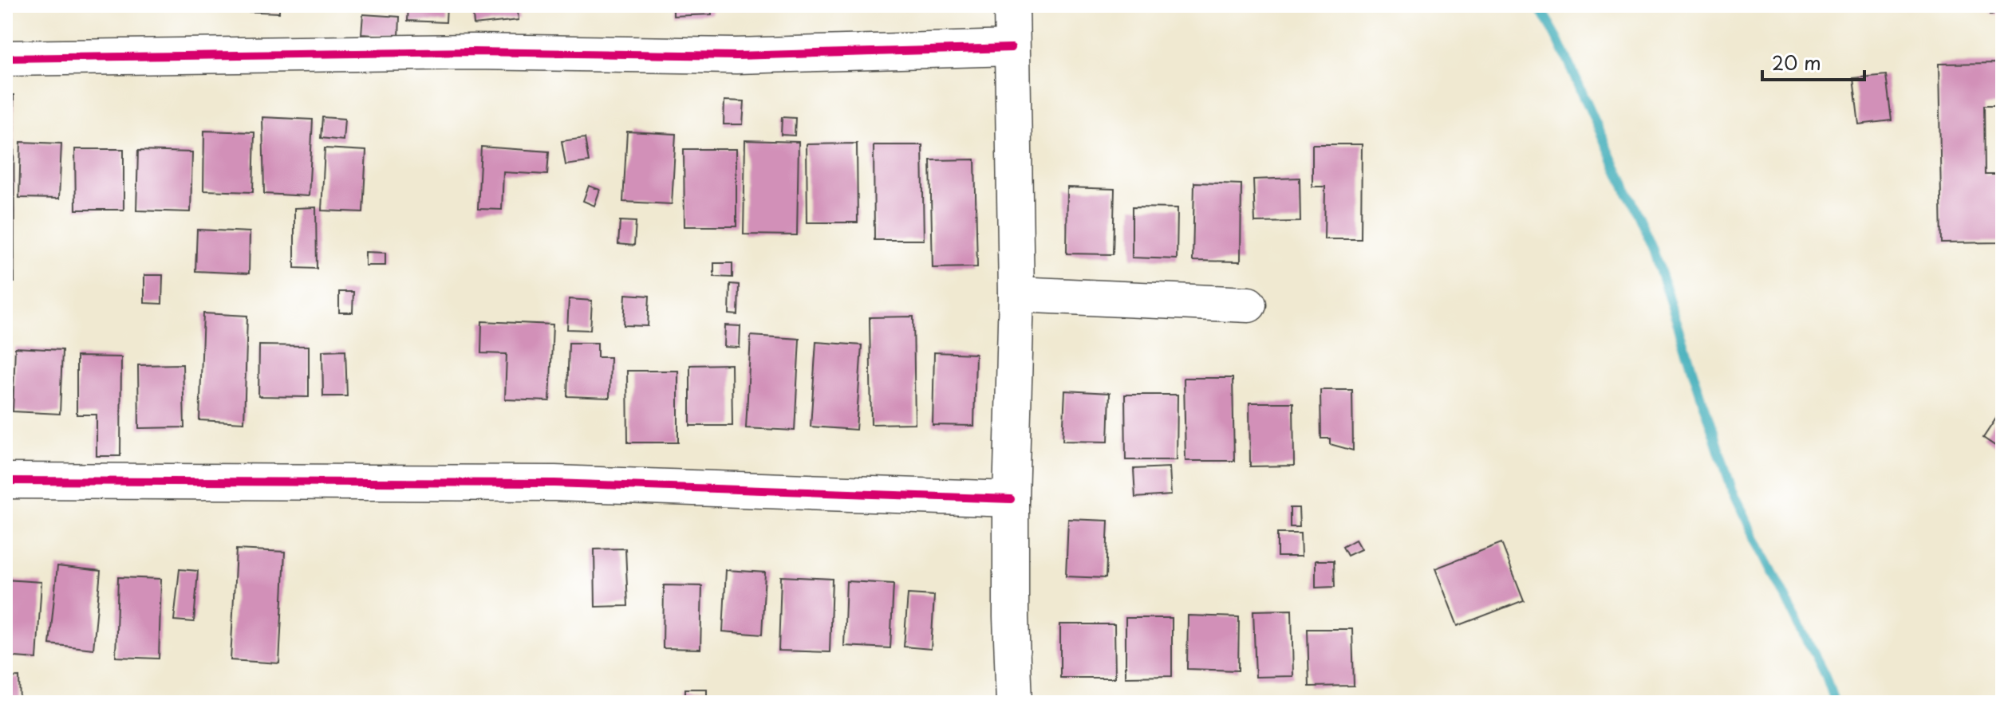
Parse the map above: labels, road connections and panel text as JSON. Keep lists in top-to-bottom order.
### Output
{
  "scale_bar": "20 m"
}
